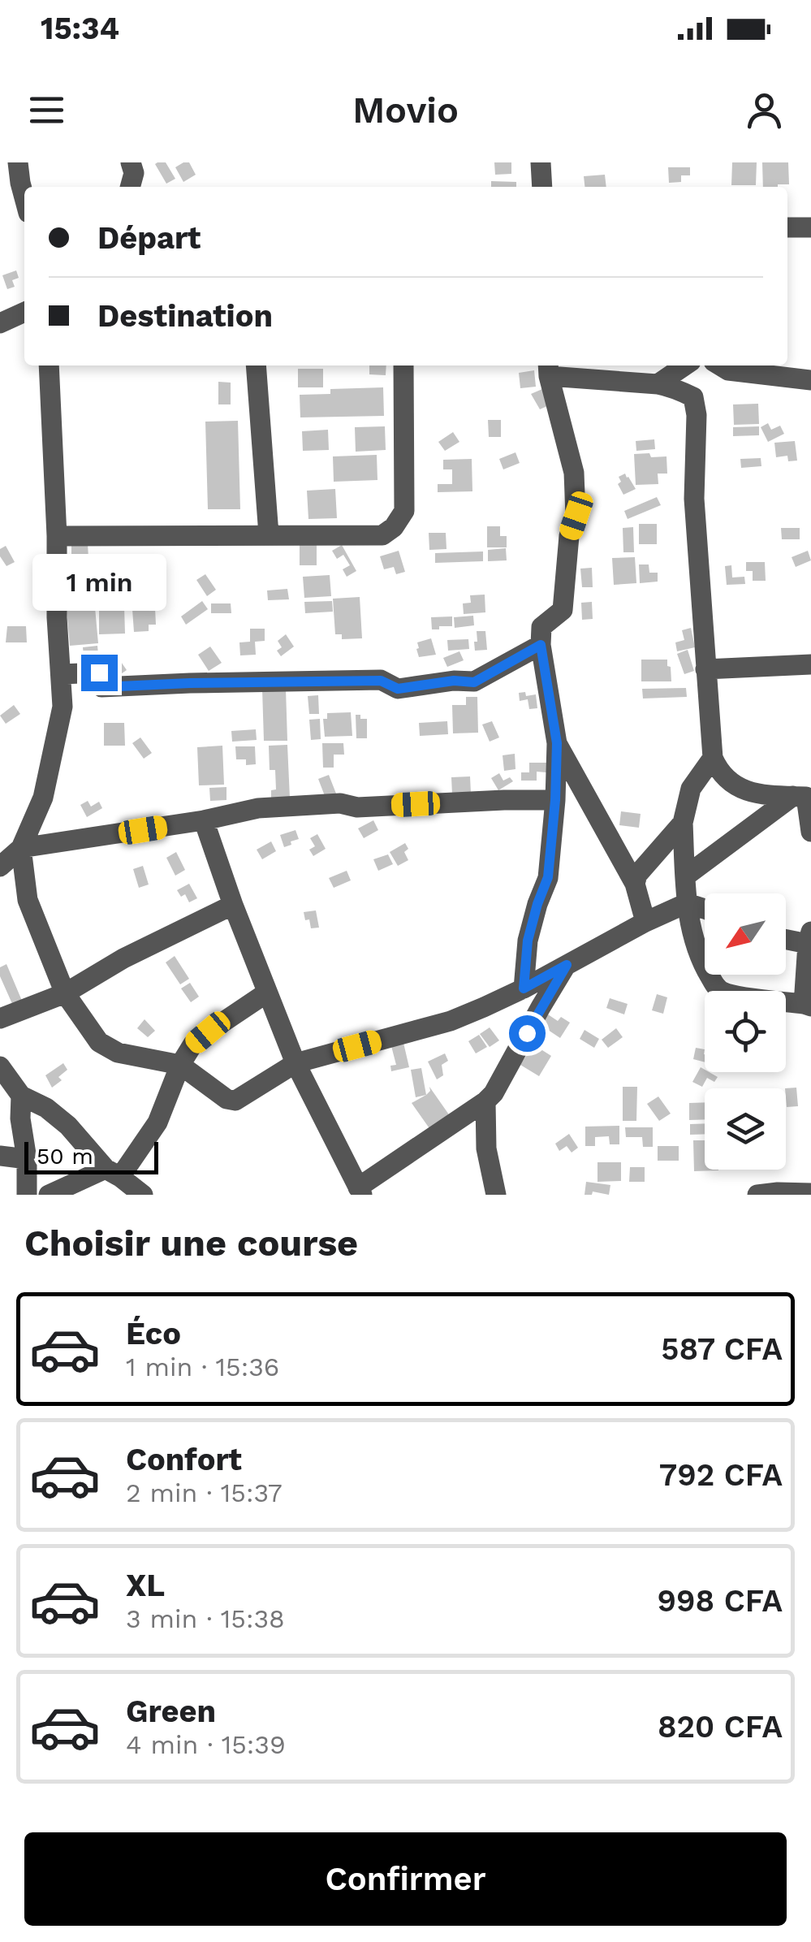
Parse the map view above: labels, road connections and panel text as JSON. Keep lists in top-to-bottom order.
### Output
{
  "scale_bar": "50 m",
  "north": "bottom left",
  "page": {
    "status": "15:34",
    "header": "Movio",
    "banner": ["Départ", "Destination"],
    "bubble": "1 min",
    "scale": "50 m",
    "heading": "Choisir une course",
    "list": [
      {
        "name": "Éco",
        "note": "1 min · 15:36",
        "value": "587 CFA"
      },
      {
        "name": "Confort",
        "note": "2 min · 15:37",
        "value": "792 CFA"
      },
      {
        "name": "XL",
        "note": "3 min · 15:38",
        "value": "998 CFA"
      },
      {
        "name": "Green",
        "note": "4 min · 15:39",
        "value": "820 CFA"
      }
    ],
    "buttons": "Confirmer"
  }
}
